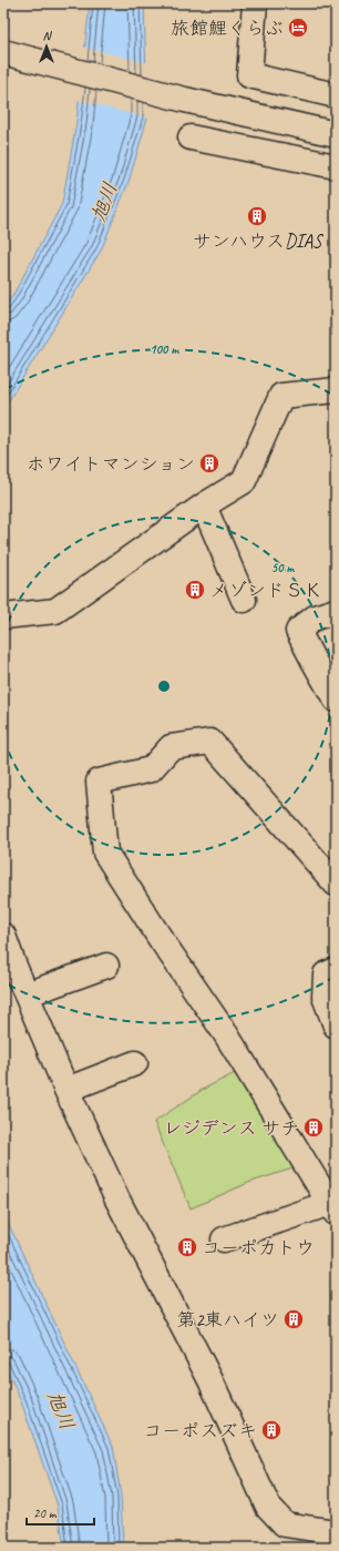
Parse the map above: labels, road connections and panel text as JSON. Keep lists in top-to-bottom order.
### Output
{
  "water": ["旭川"],
  "places": {
    "hotel": ["旅館鯉くらぶ"],
    "building": [
      "サンハウスDIAS",
      "ホワイトマンション",
      "メゾンドＳＫ",
      "レジデンス サチ",
      "コーポカトウ",
      "第2東ハイツ",
      "コーポスズキ"
    ]
  },
  "scale_bar": "20 m",
  "north": "top",
  "rings": ["100 m", "50 m"]
}
